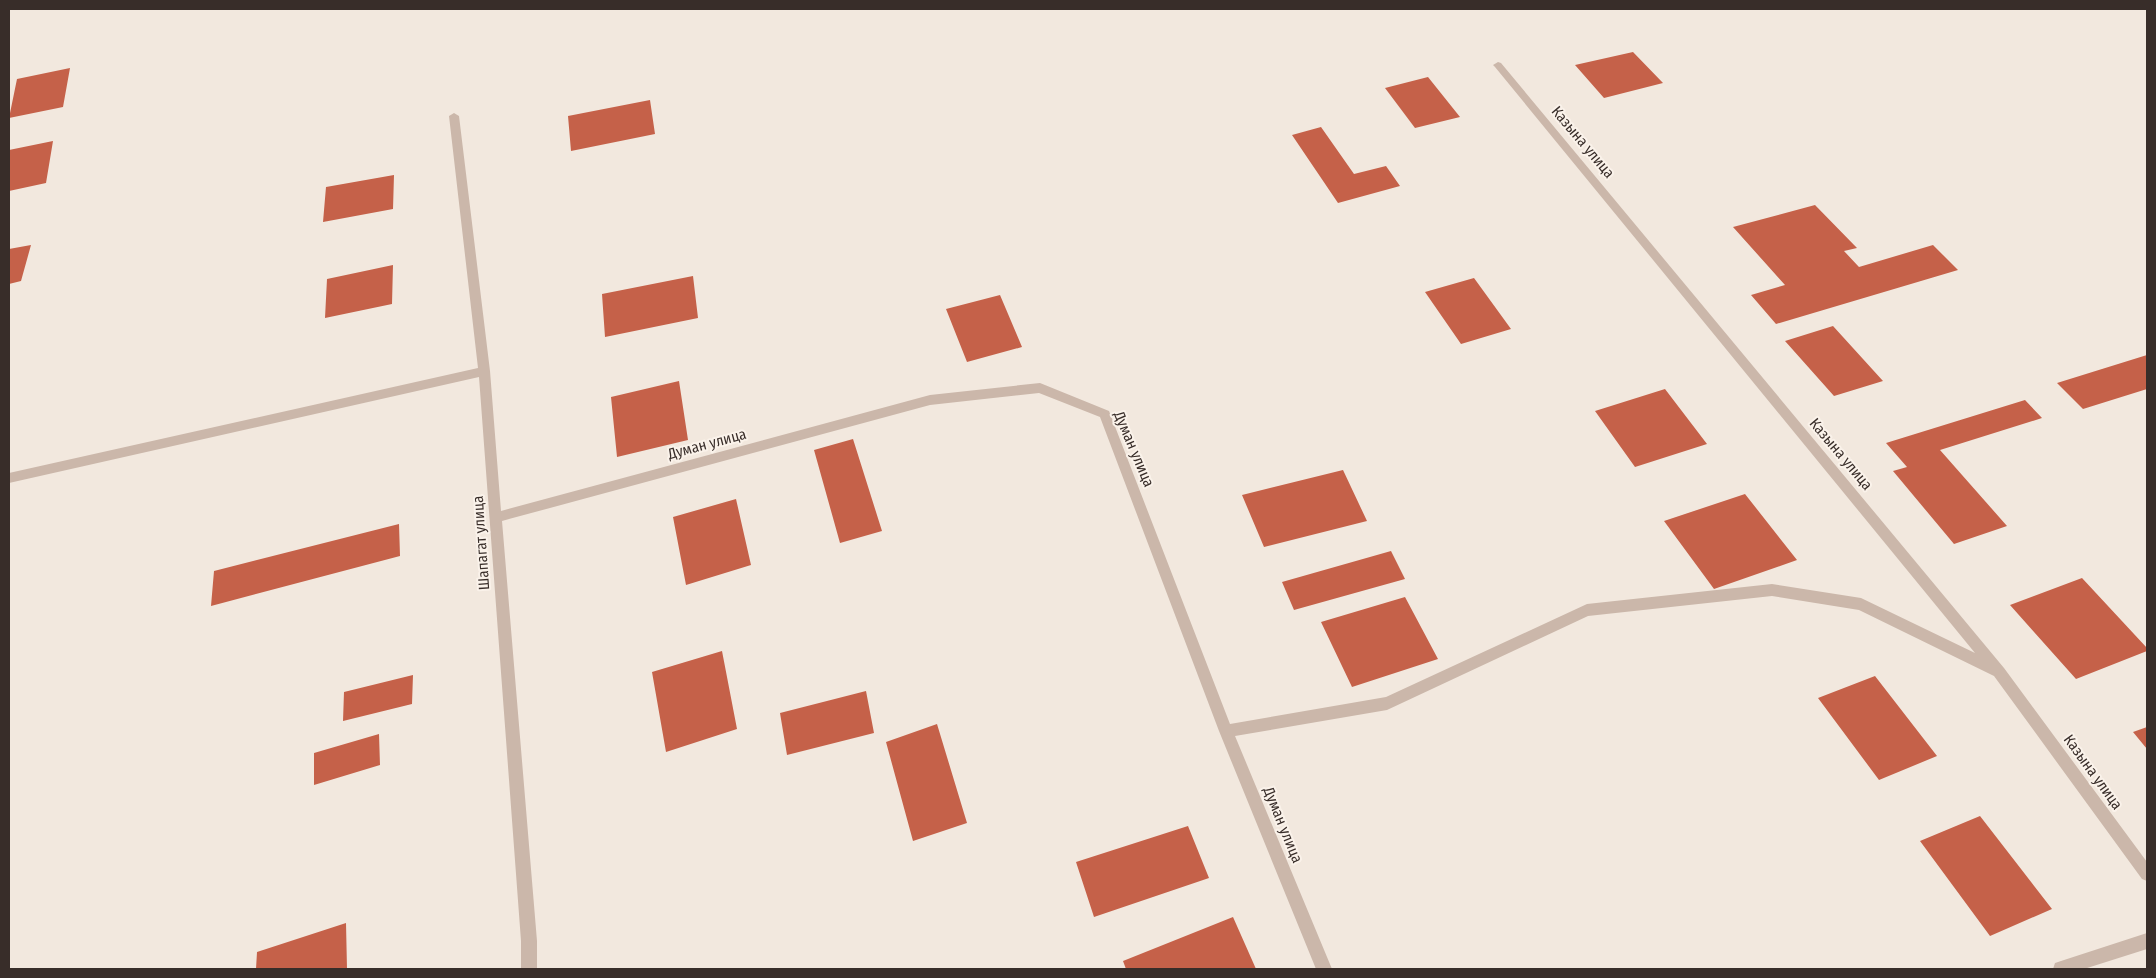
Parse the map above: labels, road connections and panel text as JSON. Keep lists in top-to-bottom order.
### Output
{
  "streets": {
    "street": ["Казына улица", "Думан улица", "Шапагат улица"]
  },
  "crossings": [
    ["Думан улица", "Шапагат улица"]
  ]
}
